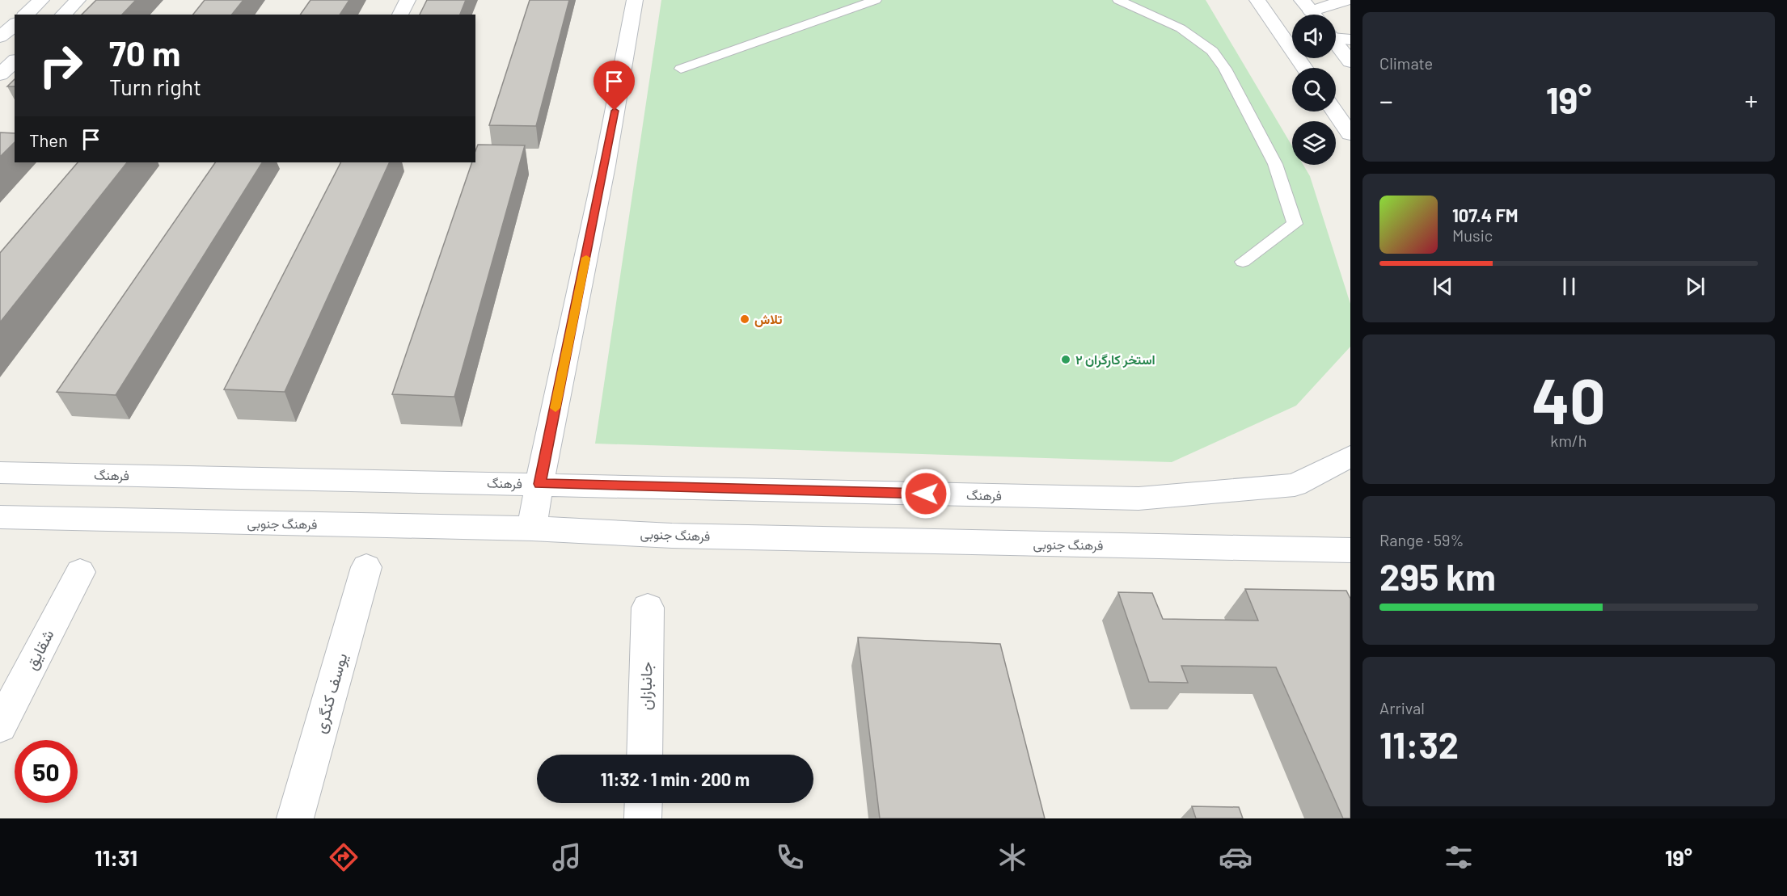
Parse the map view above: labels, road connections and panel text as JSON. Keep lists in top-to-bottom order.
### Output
{
  "streets": {
    "main road": [
      "فرهنگ",
      "فرهنگ جنوبی",
      "شقایق",
      "جانبازان",
      "یوسف کنگری"
    ]
  },
  "places": ["تلاش", "استخر کارگران ۲"],
  "page": {
    "tile": [
      "Climate",
      ["40", "km/h"],
      ["Range · 59%", "295 km"],
      ["Arrival", "11:32"]
    ],
    "turn": ["70 m", "Turn right"],
    "heat": ["−", "19°", "+"],
    "then": "Then",
    "song": ["107.4 FM", "Music"],
    "limit": "50",
    "trip": "11:32 · 1 min · 200 m",
    "tabs": ["11:31", "19°"]
  }
}
